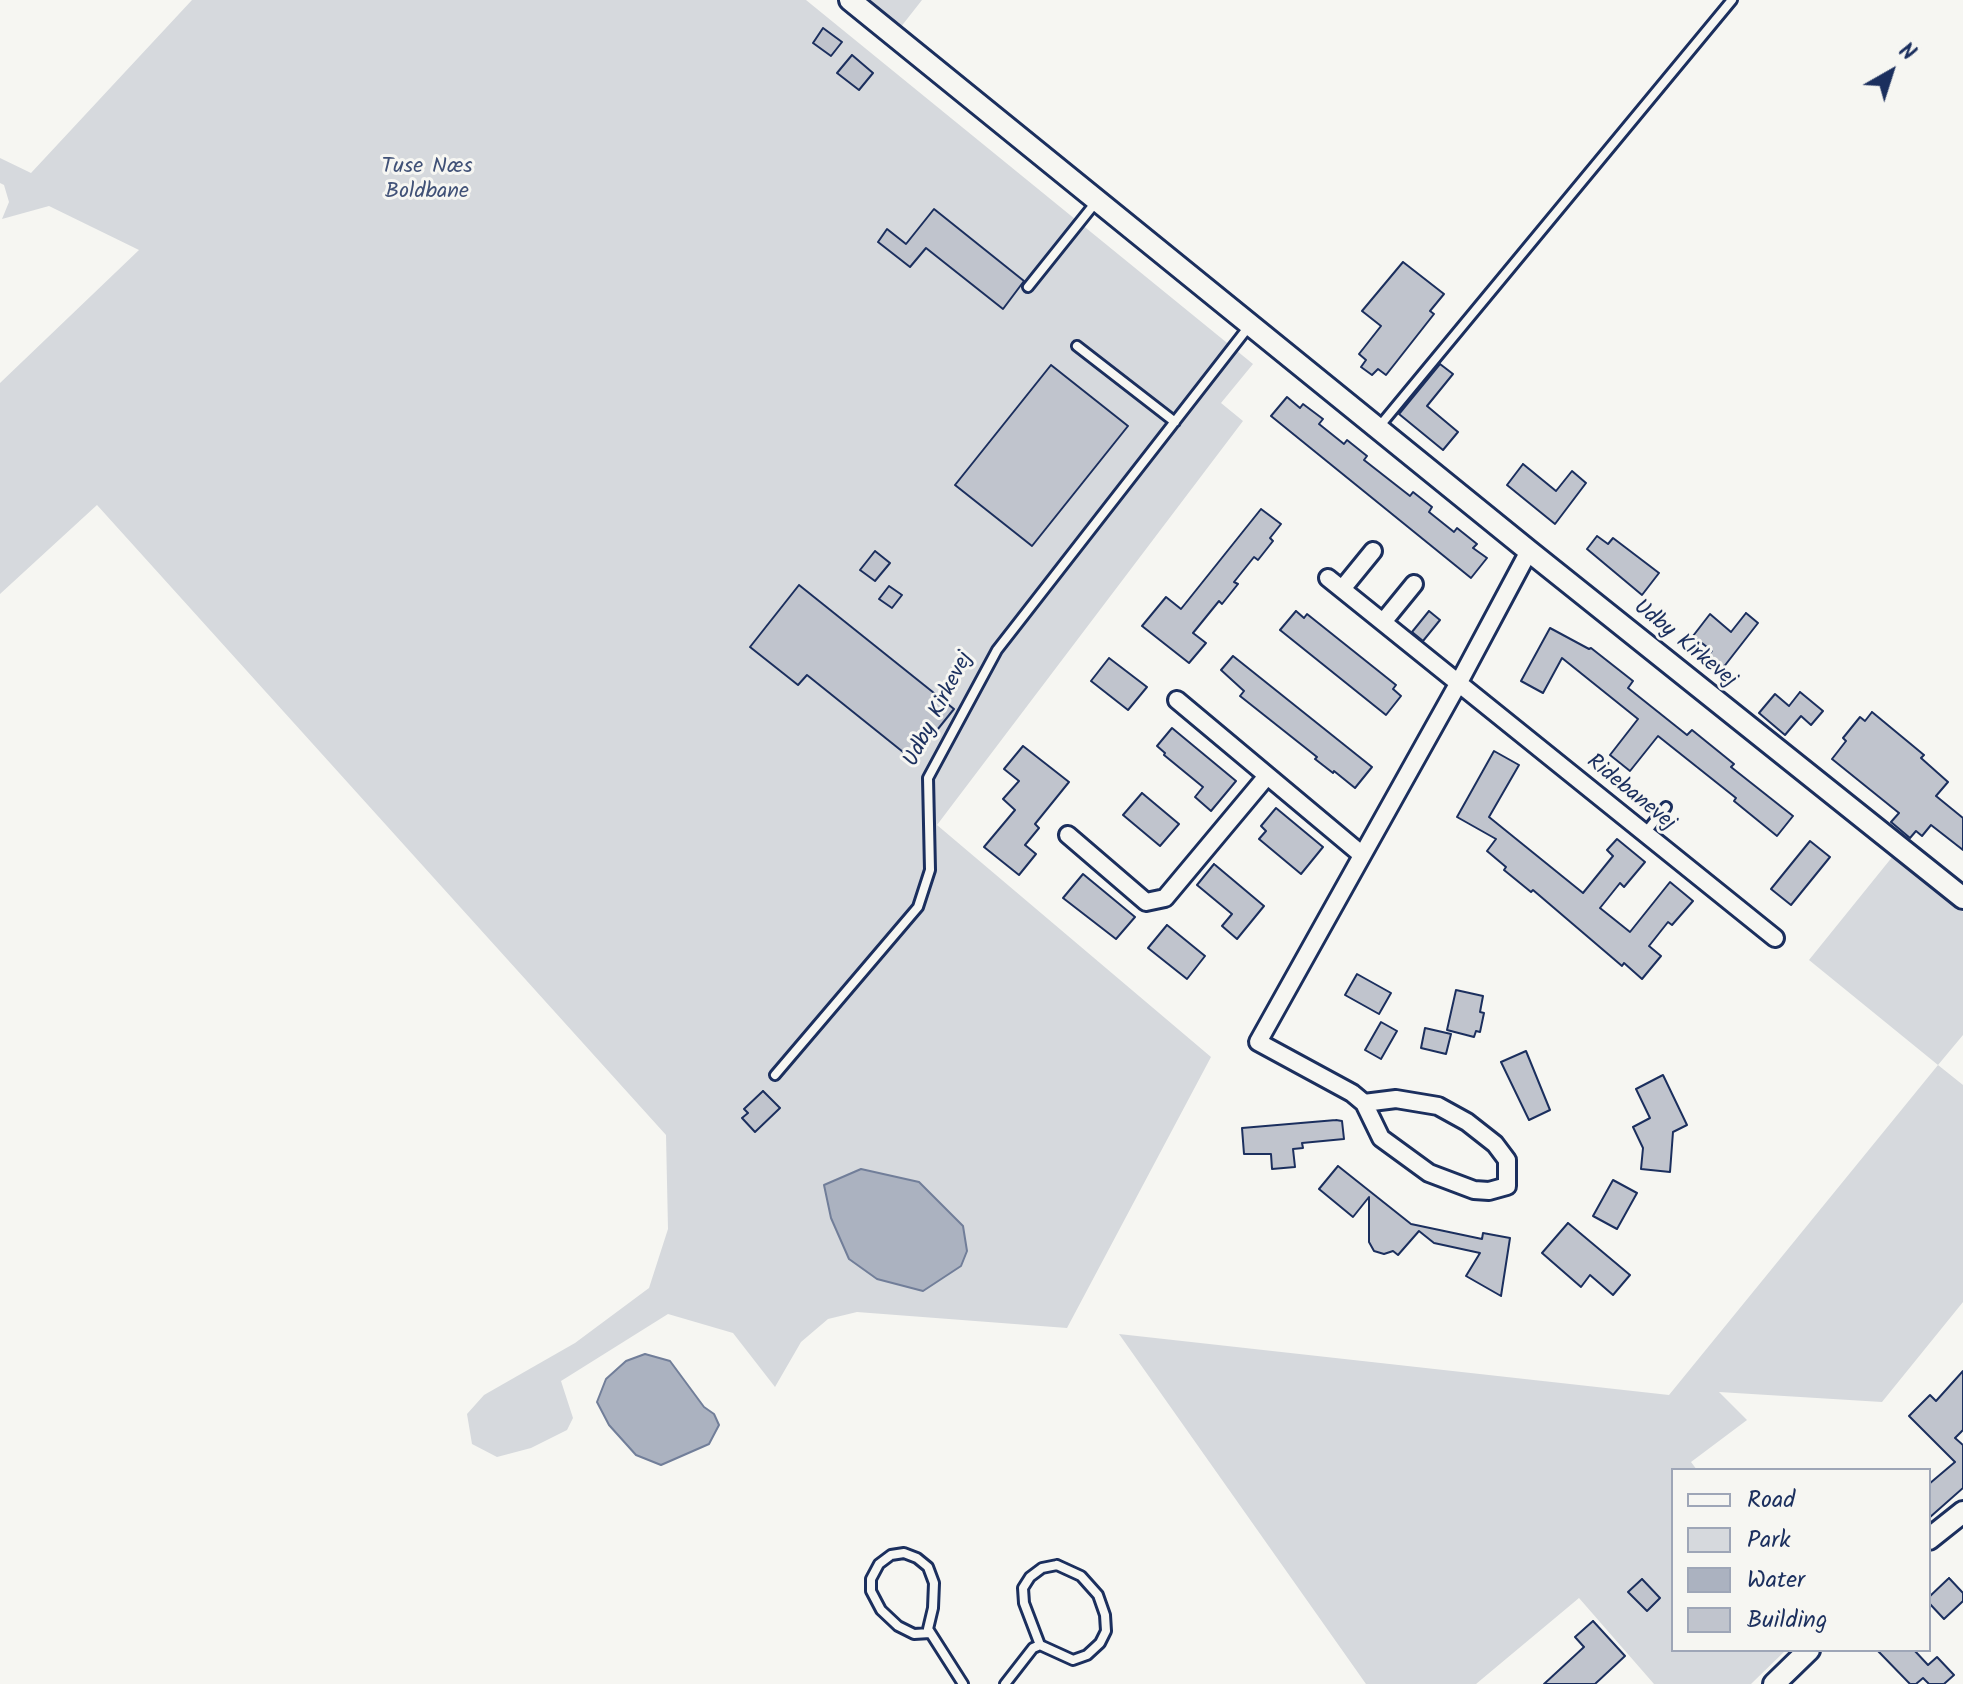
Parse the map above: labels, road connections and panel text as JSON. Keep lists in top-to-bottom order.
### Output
{
  "streets": {
    "street": ["Udby Kirkevej", "Ridebanevej"]
  },
  "parks": ["Tuse Næs Boldbane"],
  "legend": [
    "Road",
    "Park",
    "Water",
    "Building"
  ],
  "north": "top right"
}
